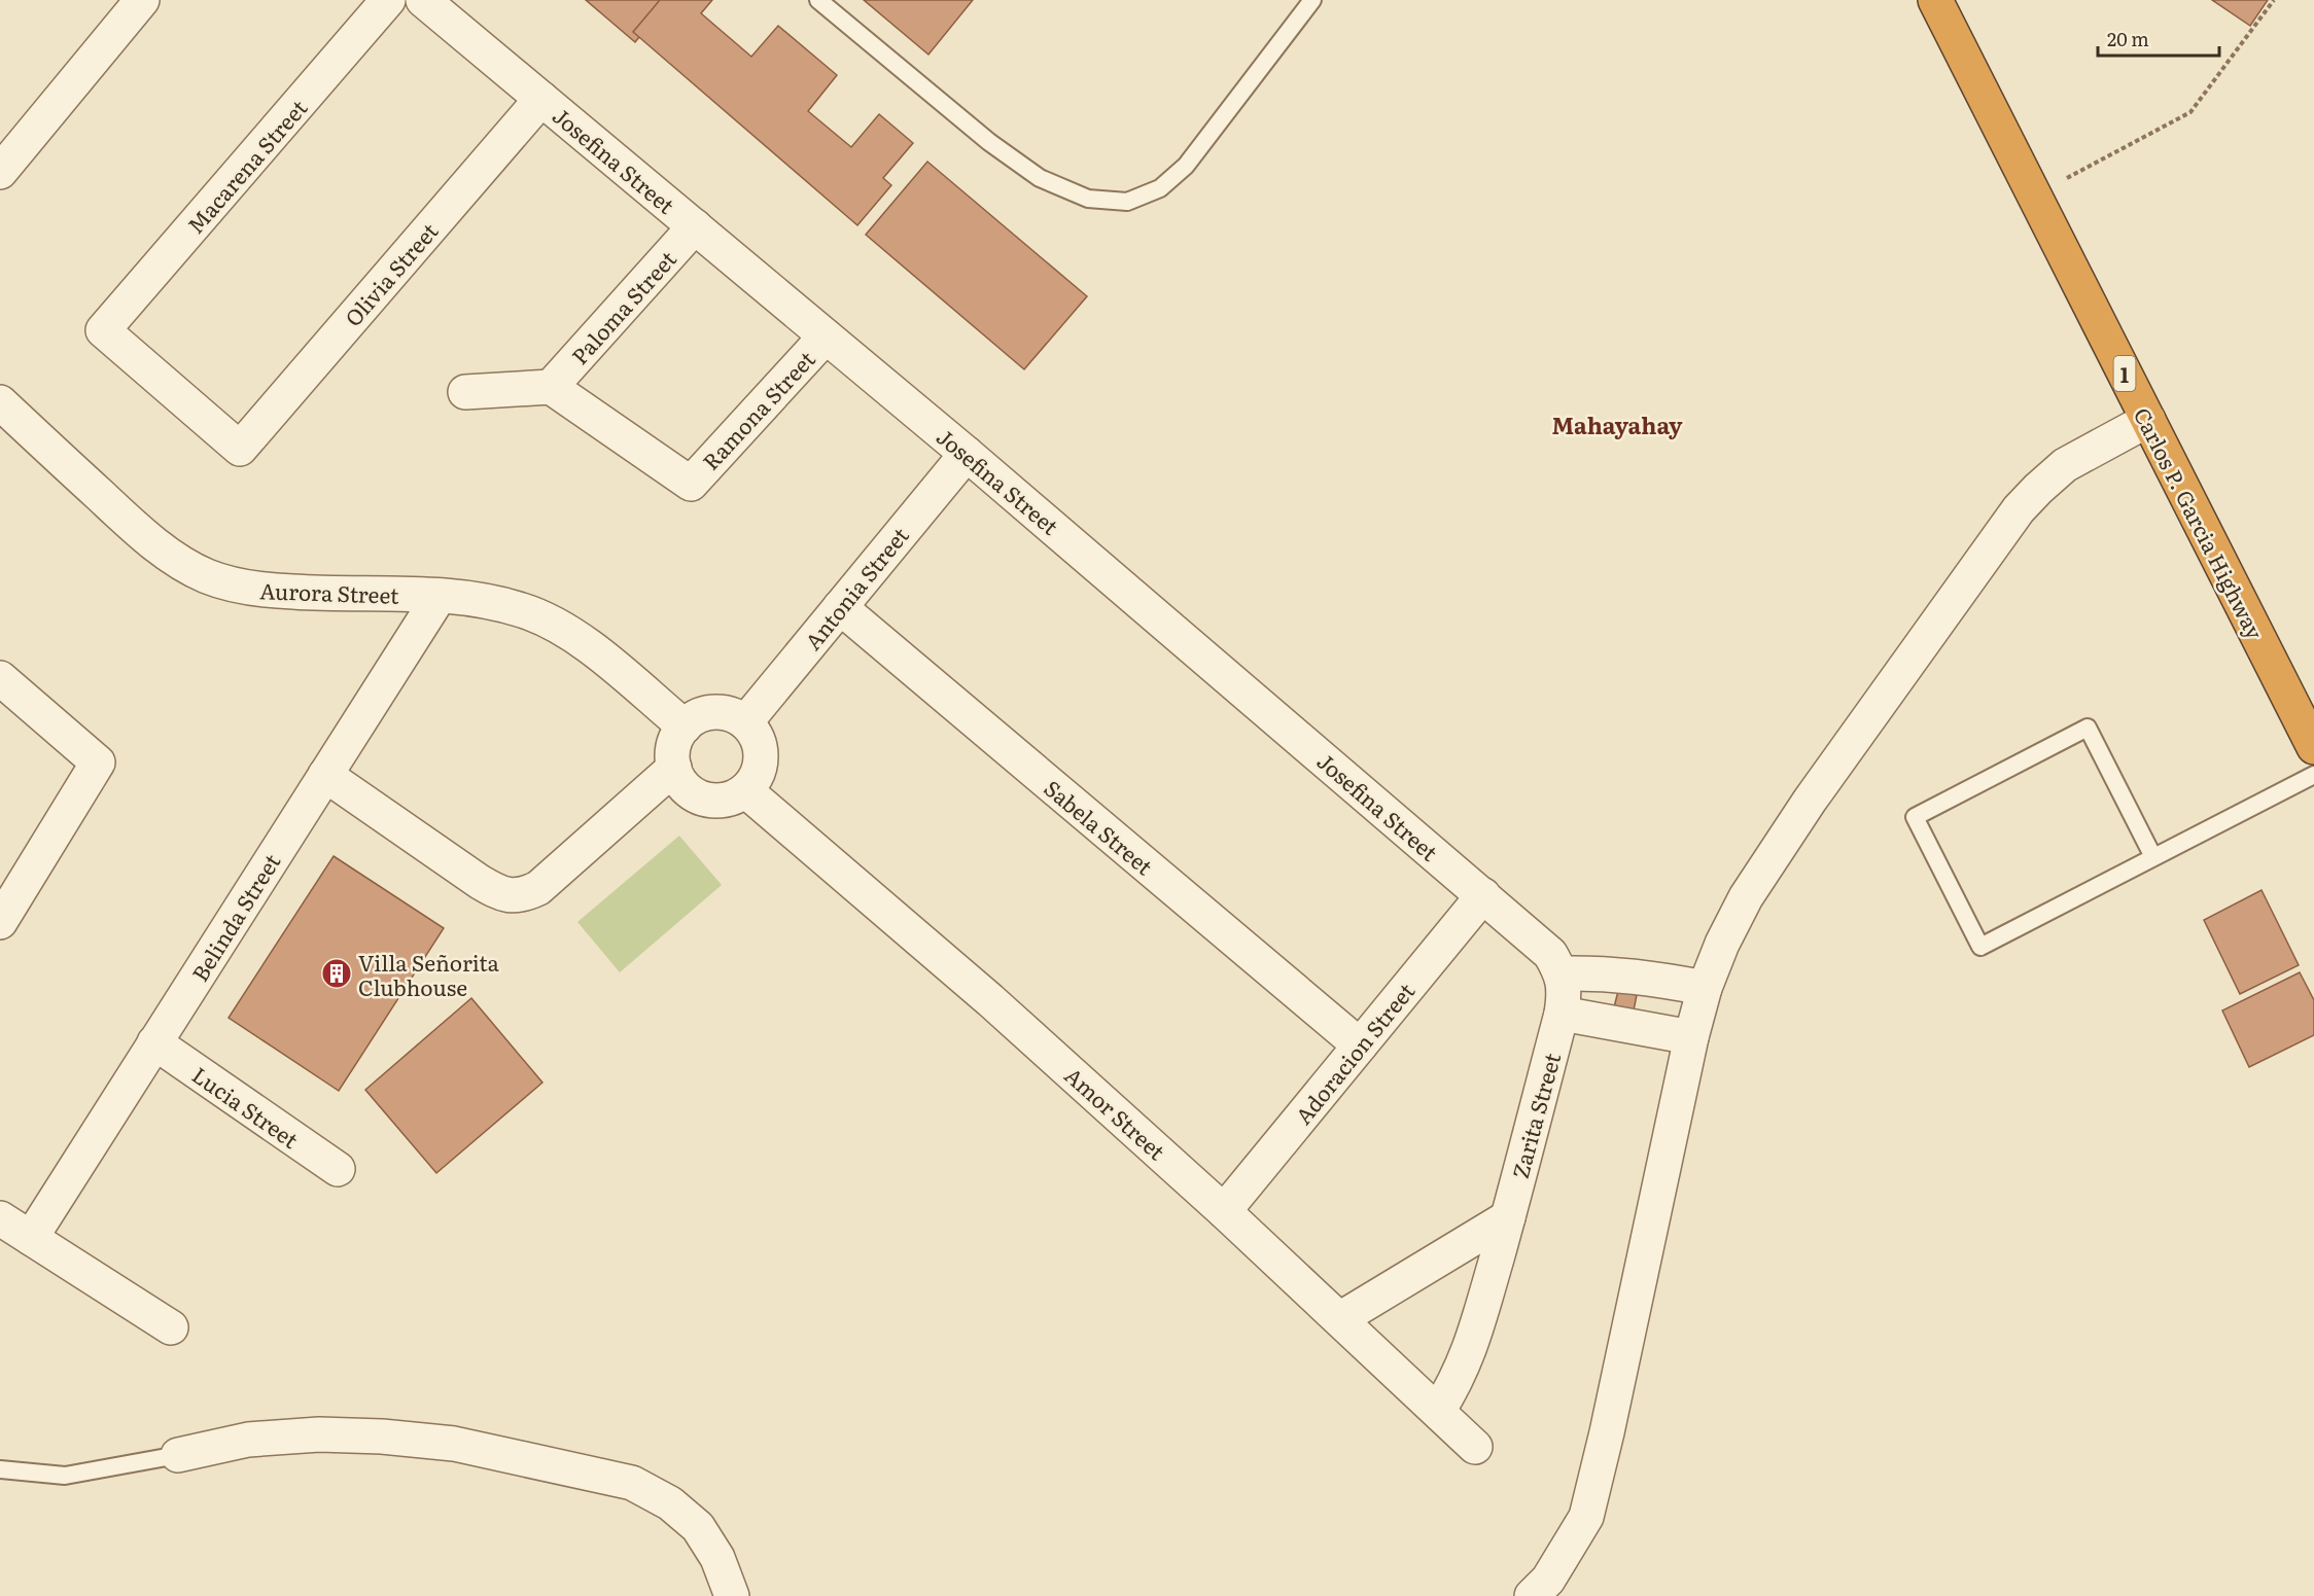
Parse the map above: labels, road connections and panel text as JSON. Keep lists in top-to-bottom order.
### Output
{
  "streets": {
    "highway": ["1", "Carlos P. Garcia Highway"],
    "street": [
      "Josefina Street",
      "Macarena Street",
      "Olivia Street",
      "Paloma Street",
      "Ramona Street",
      "Antonia Street",
      "Aurora Street",
      "Sabela Street",
      "Belinda Street",
      "Adoracion Street",
      "Lucia Street",
      "Amor Street",
      "Zarita Street"
    ]
  },
  "crossings": [
    ["Josefina Street", "Olivia Street"],
    ["Josefina Street", "Paloma Street"],
    ["Josefina Street", "Ramona Street"],
    ["Josefina Street", "Antonia Street"],
    ["Josefina Street", "Adoracion Street"],
    ["Josefina Street", "Zarita Street"],
    ["Macarena Street", "Olivia Street"],
    ["Paloma Street", "Ramona Street"],
    ["Antonia Street", "Aurora Street"],
    ["Antonia Street", "Sabela Street"],
    ["Antonia Street", "Amor Street"],
    ["Aurora Street", "Belinda Street"],
    ["Aurora Street", "Amor Street"],
    ["Sabela Street", "Adoracion Street"],
    ["Belinda Street", "Lucia Street"],
    ["Adoracion Street", "Amor Street"],
    ["Amor Street", "Zarita Street"]
  ],
  "districts": ["Mahayahay"],
  "places": {
    "building": ["Villa Señorita Clubhouse"]
  },
  "scale_bar": "20 m"
}
